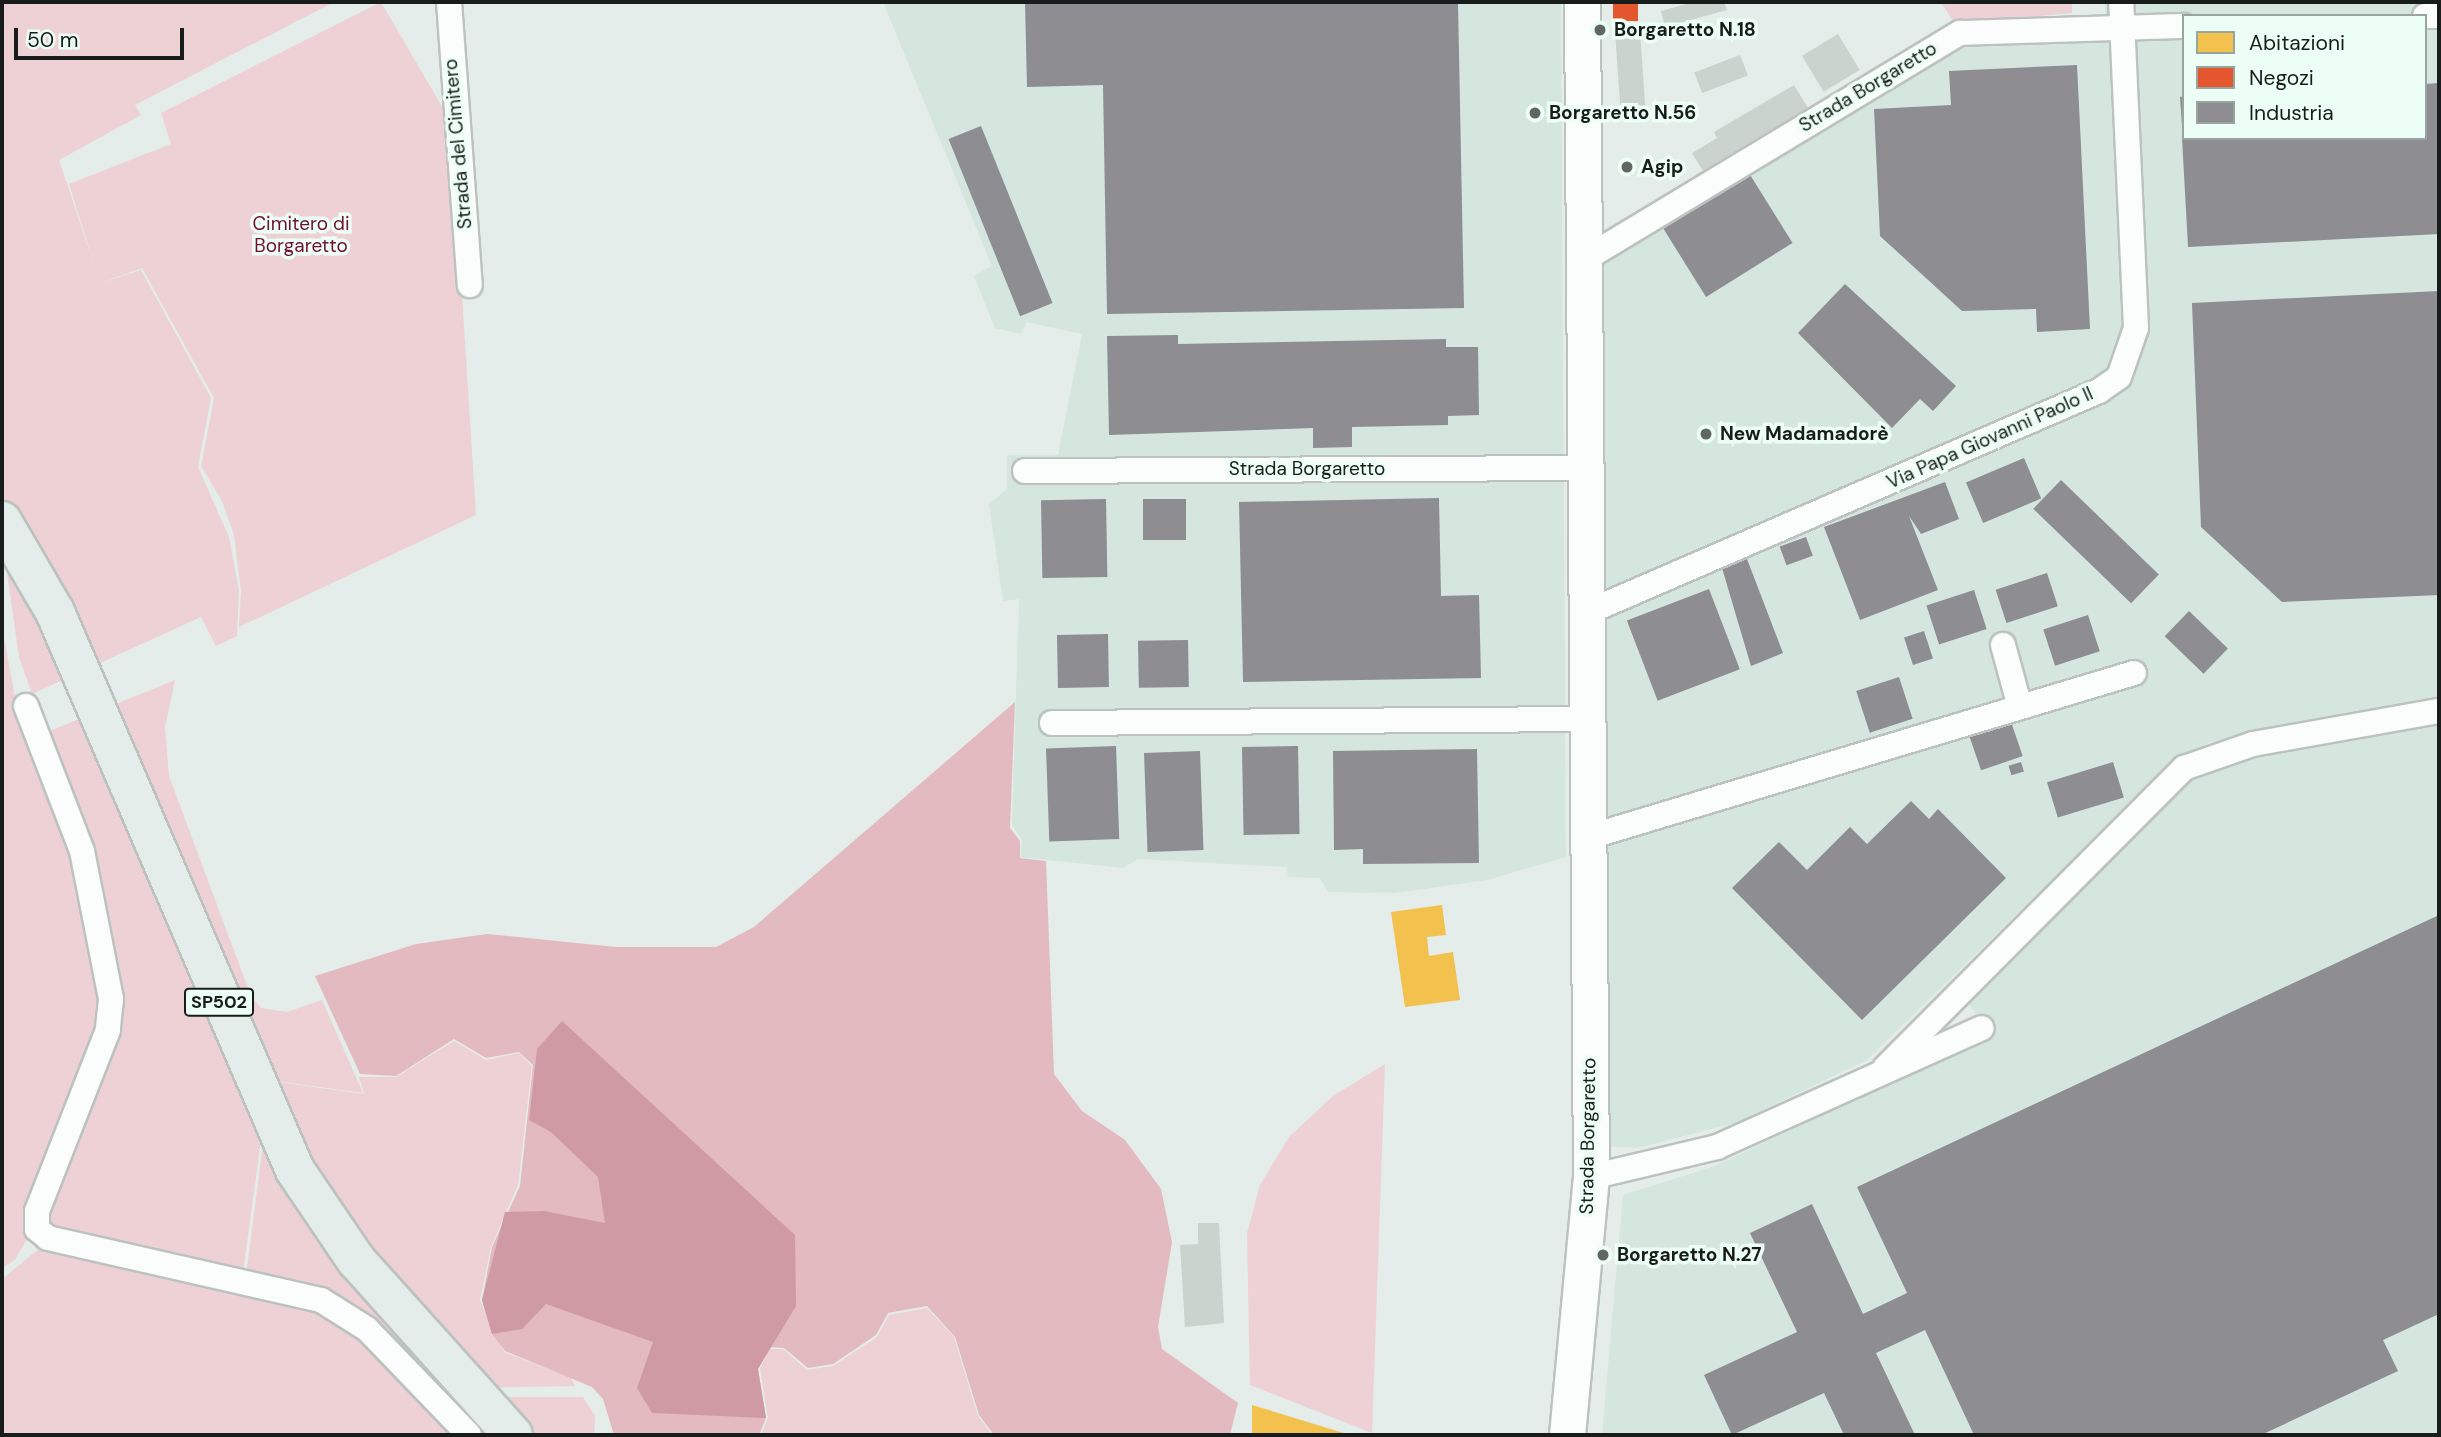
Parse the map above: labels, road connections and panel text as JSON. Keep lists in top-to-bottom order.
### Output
{
  "streets": {
    "main road": ["SP502"],
    "street": ["Strada Borgaretto", "Strada del Cimitero", "Via Papa Giovanni Paolo II"]
  },
  "crossings": [
    ["Strada Borgaretto", "Via Papa Giovanni Paolo II"]
  ],
  "parks": ["Cimitero di Borgaretto"],
  "places": [
    "Borgaretto N.18",
    "Borgaretto N.56",
    "Agip",
    "New Madamadorè",
    "Borgaretto N.27"
  ],
  "legend": ["Abitazioni", "Negozi", "Industria"],
  "scale_bar": "50 m"
}
